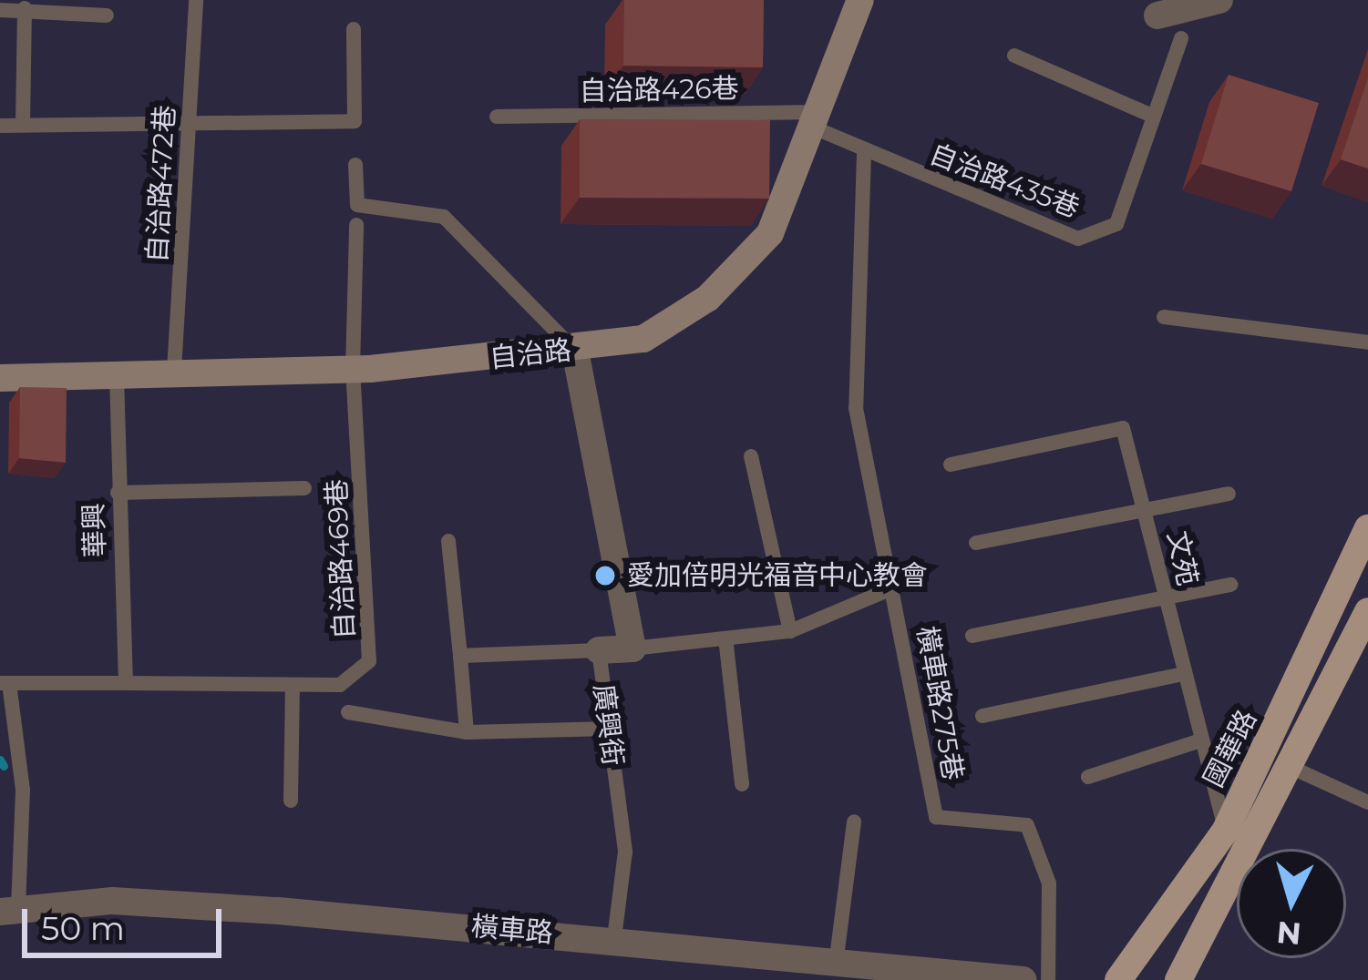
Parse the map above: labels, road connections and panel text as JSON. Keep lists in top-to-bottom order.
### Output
{
  "streets": {
    "main road": ["國華路"],
    "street": ["自治路", "廣興街", "橫車路"],
    "lane": [
      "自治路426巷",
      "自治路435巷",
      "自治路472巷",
      "華興",
      "文苑",
      "自治路469巷",
      "橫車路275巷"
    ]
  },
  "crossings": [
    ["自治路426巷", "自治路435巷"],
    ["自治路426巷", "自治路"],
    ["自治路435巷", "自治路"],
    ["自治路435巷", "橫車路275巷"],
    ["自治路472巷", "自治路"],
    ["自治路", "華興"],
    ["自治路", "自治路469巷"],
    ["自治路", "廣興街"],
    ["文苑", "國華路"],
    ["廣興街", "橫車路"]
  ],
  "places": ["愛加倍明光福音中心教會"],
  "scale_bar": "50 m",
  "north": "bottom"
}
